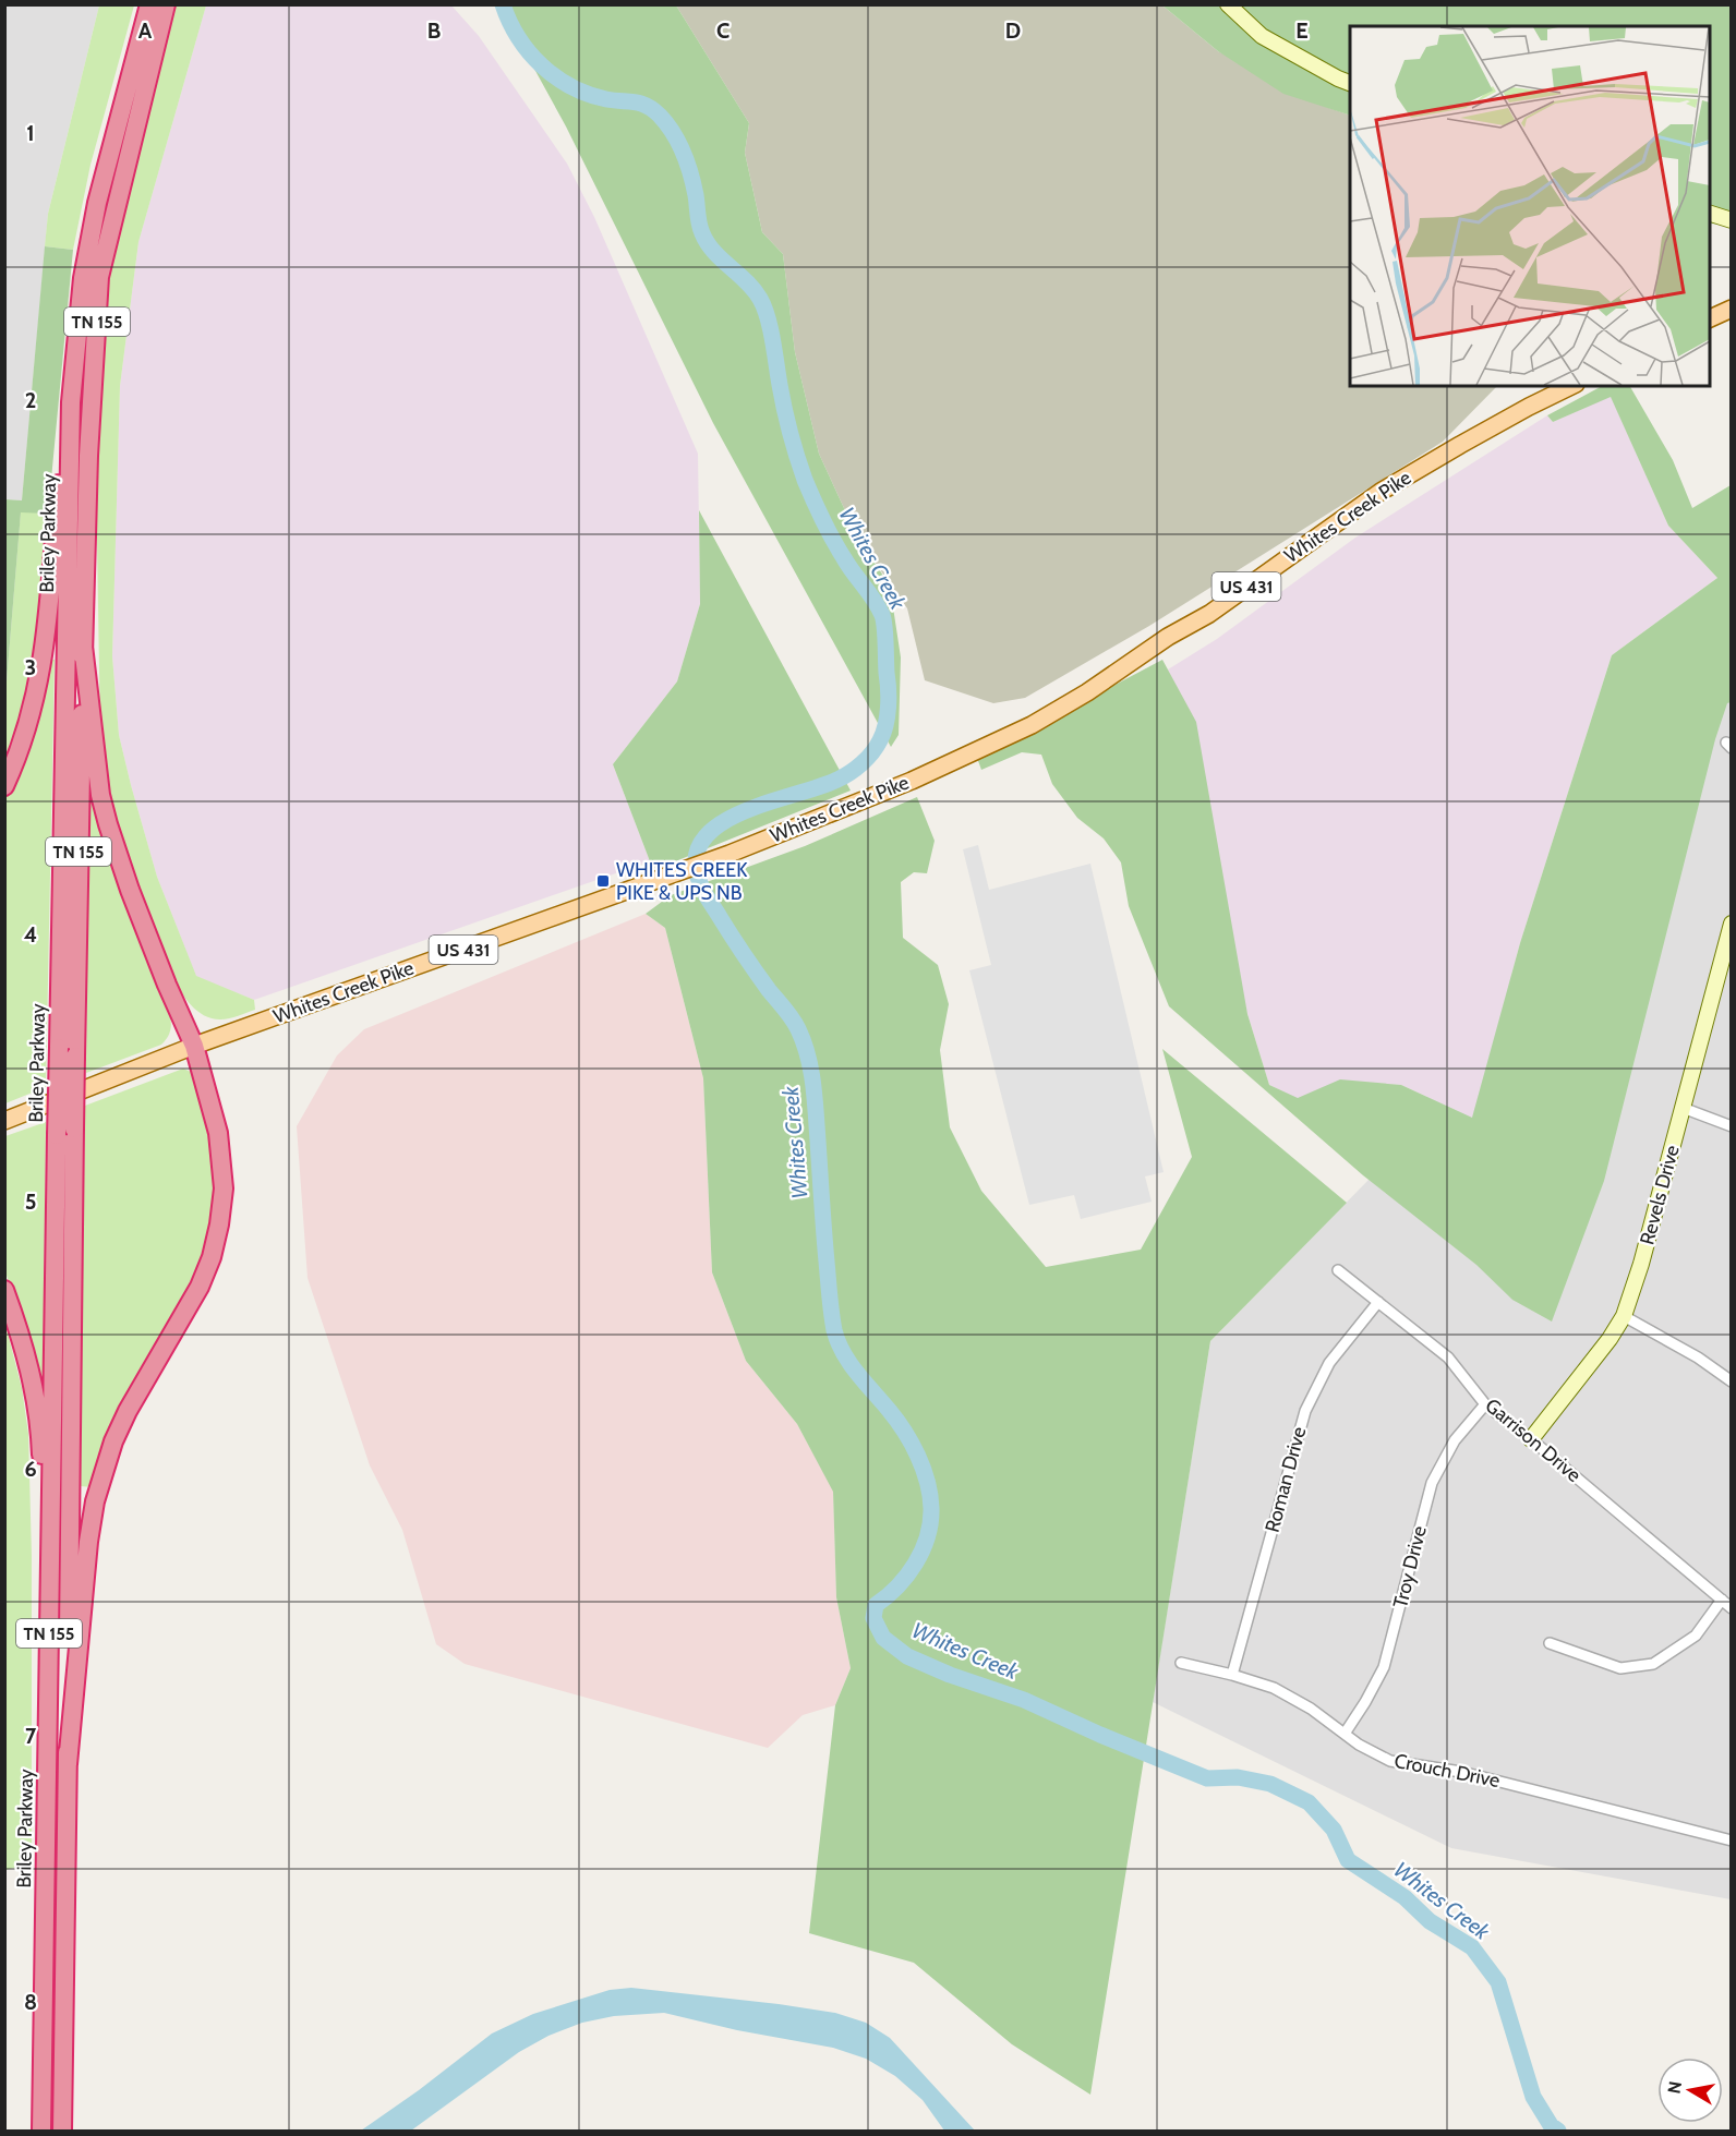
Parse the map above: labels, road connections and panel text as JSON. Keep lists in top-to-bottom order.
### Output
{
  "streets": {
    "highway": ["TN 155", "Briley Parkway"],
    "main road": ["Whites Creek Pike", "US 431"],
    "street": [
      "Revels Drive",
      "Garrison Drive",
      "Roman Drive",
      "Troy Drive",
      "Crouch Drive"
    ]
  },
  "crossings": [
    ["Revels Drive", "Garrison Drive"],
    ["Garrison Drive", "Roman Drive"],
    ["Garrison Drive", "Troy Drive"],
    ["Roman Drive", "Crouch Drive"],
    ["Troy Drive", "Crouch Drive"]
  ],
  "water": ["Whites Creek"],
  "places": {
    "transit": ["WHITES CREEK PIKE & UPS NB"]
  },
  "north": "left",
  "grid": {
    "columns": [
      "A",
      "B",
      "C",
      "D",
      "E"
    ],
    "rows": [
      "1",
      "2",
      "3",
      "4",
      "5",
      "6",
      "7",
      "8"
    ]
  }
}
